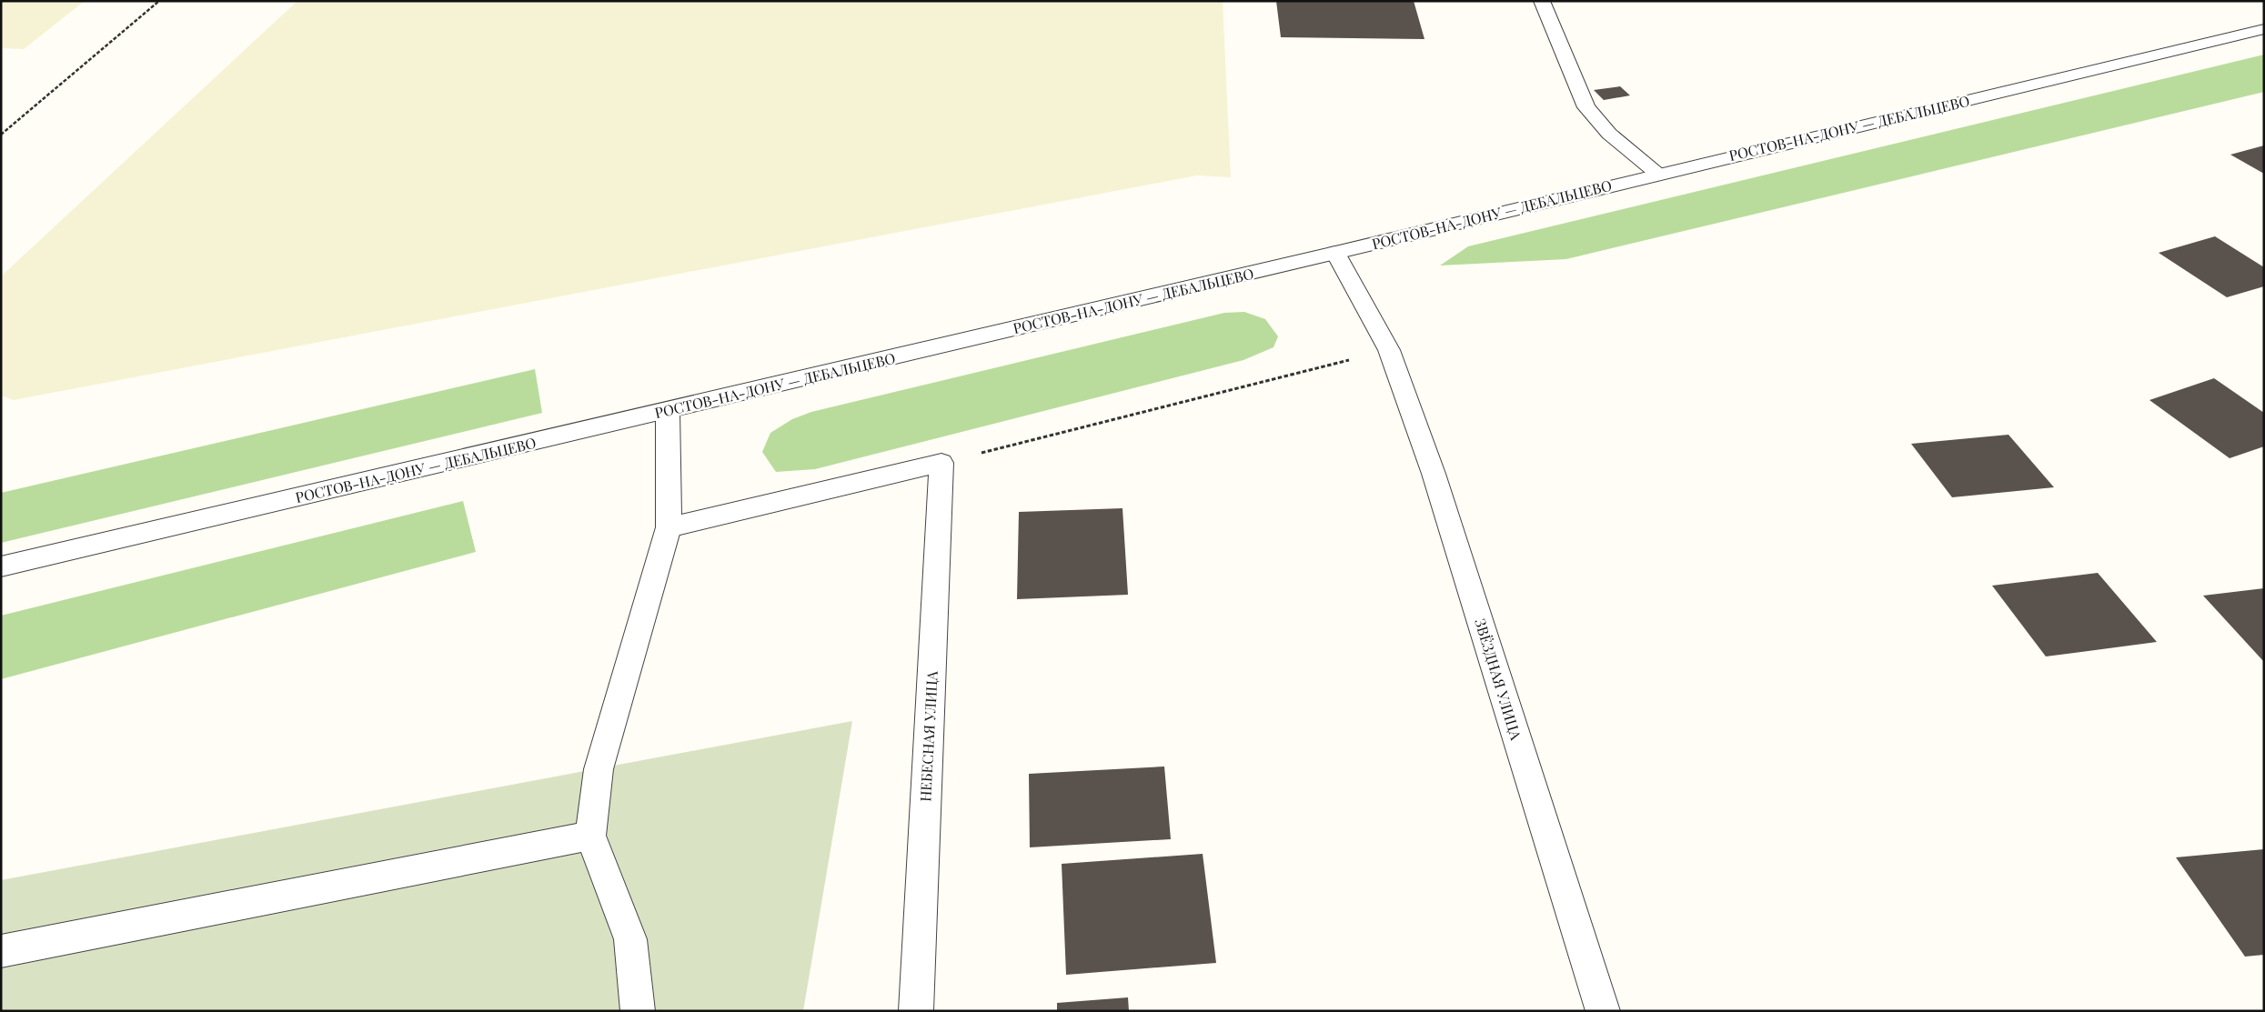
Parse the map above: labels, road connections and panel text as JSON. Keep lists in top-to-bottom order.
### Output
{
  "streets": {
    "street": ["РОСТОВ-НА-ДОНУ — ДЕБАЛЬЦЕВО", "ЗВЁЗДНАЯ УЛИЦА", "НЕБЕСНАЯ УЛИЦА"]
  },
  "crossings": [
    ["РОСТОВ-НА-ДОНУ — ДЕБАЛЬЦЕВО", "ЗВЁЗДНАЯ УЛИЦА"]
  ]
}
